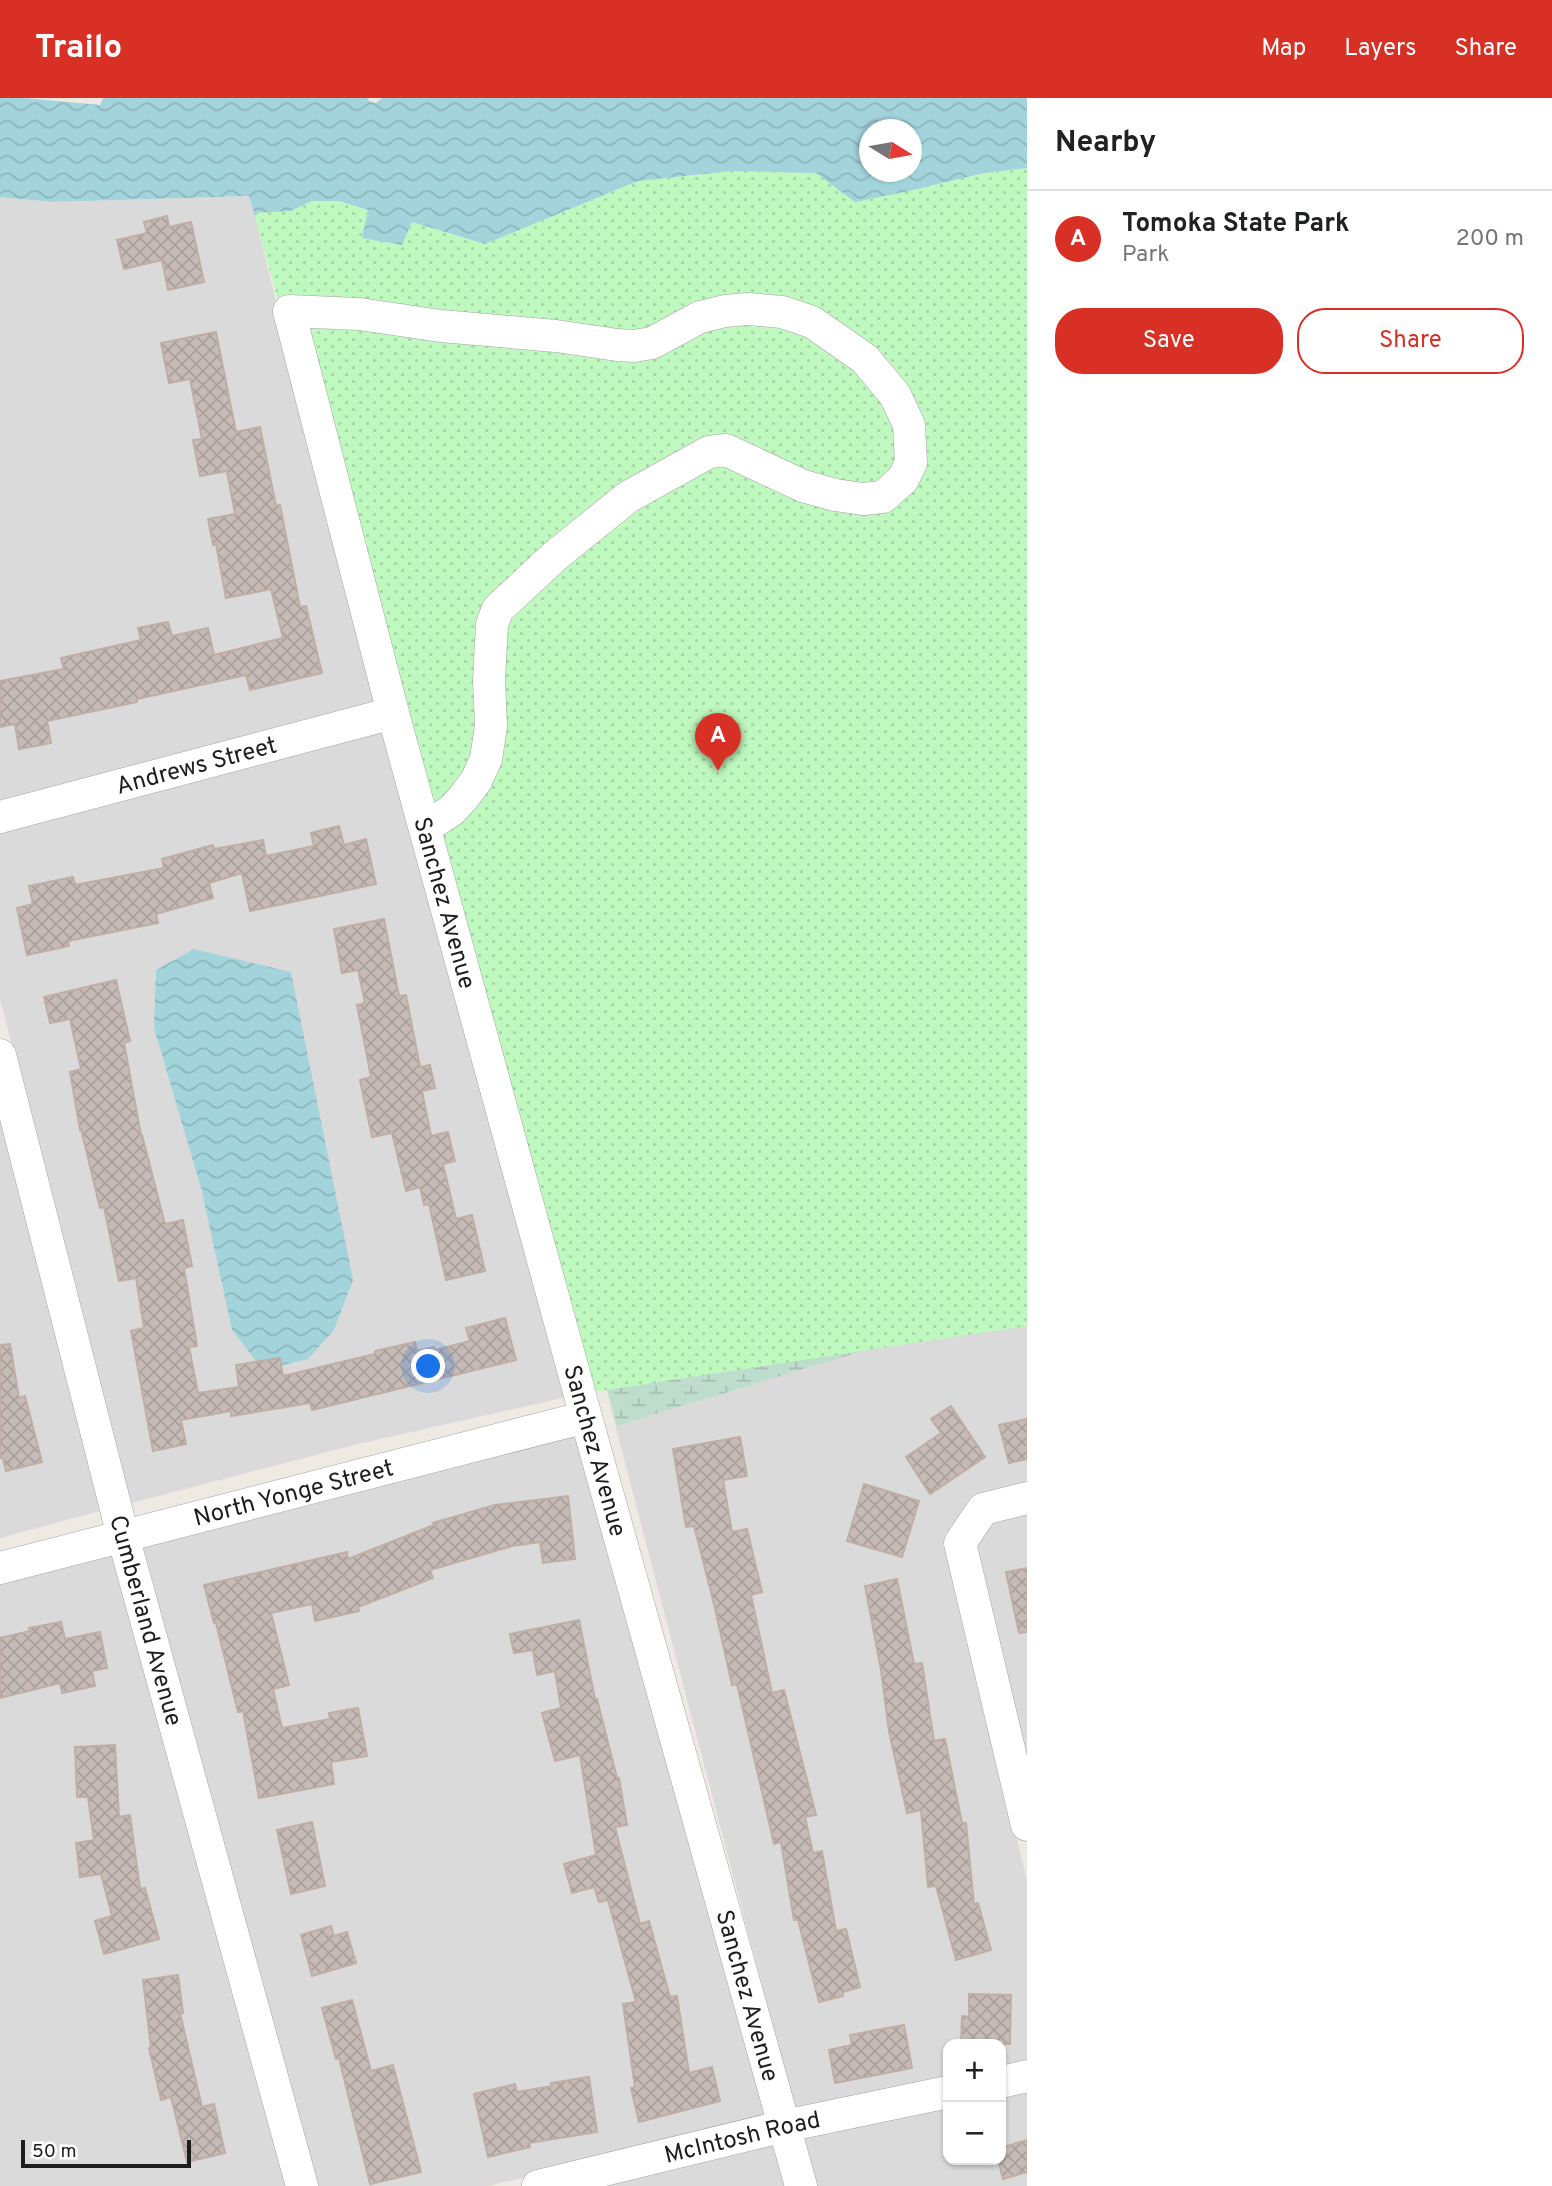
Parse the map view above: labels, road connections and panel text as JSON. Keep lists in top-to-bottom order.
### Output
{
  "streets": {
    "street": [
      "Andrews Street",
      "Sanchez Avenue",
      "North Yonge Street",
      "Cumberland Avenue",
      "McIntosh Road"
    ]
  },
  "crossings": [
    ["Andrews Street", "Sanchez Avenue"],
    ["Sanchez Avenue", "North Yonge Street"],
    ["Sanchez Avenue", "McIntosh Road"],
    ["North Yonge Street", "Cumberland Avenue"]
  ],
  "scale_bar": "50 m",
  "north": "right",
  "page": {
    "header": "Trailo",
    "nav": ["Map", "Layers", "Share"],
    "heading": "Nearby",
    "list": [
      {
        "mark": "A",
        "name": "Tomoka State Park",
        "note": "Park",
        "value": "200 m"
      }
    ],
    "buttons": ["Save", "Share"],
    "pins": "A",
    "map_buttons": ["+", "−"],
    "scale": "50 m"
  }
}
